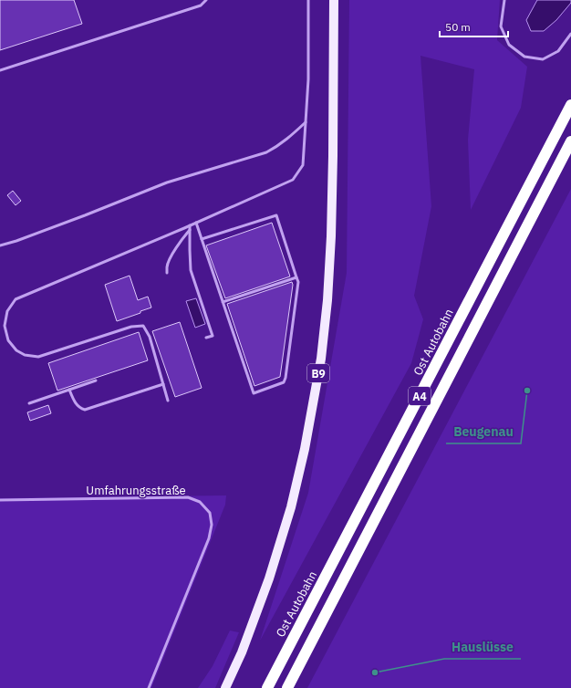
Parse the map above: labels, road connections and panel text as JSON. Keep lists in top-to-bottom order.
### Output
{
  "streets": {
    "highway": ["Ost Autobahn", "A4"],
    "main road": ["B9"],
    "lane": ["Umfahrungsstraße"]
  },
  "places": ["Beugenau", "Hauslüsse"],
  "scale_bar": "50 m"
}
